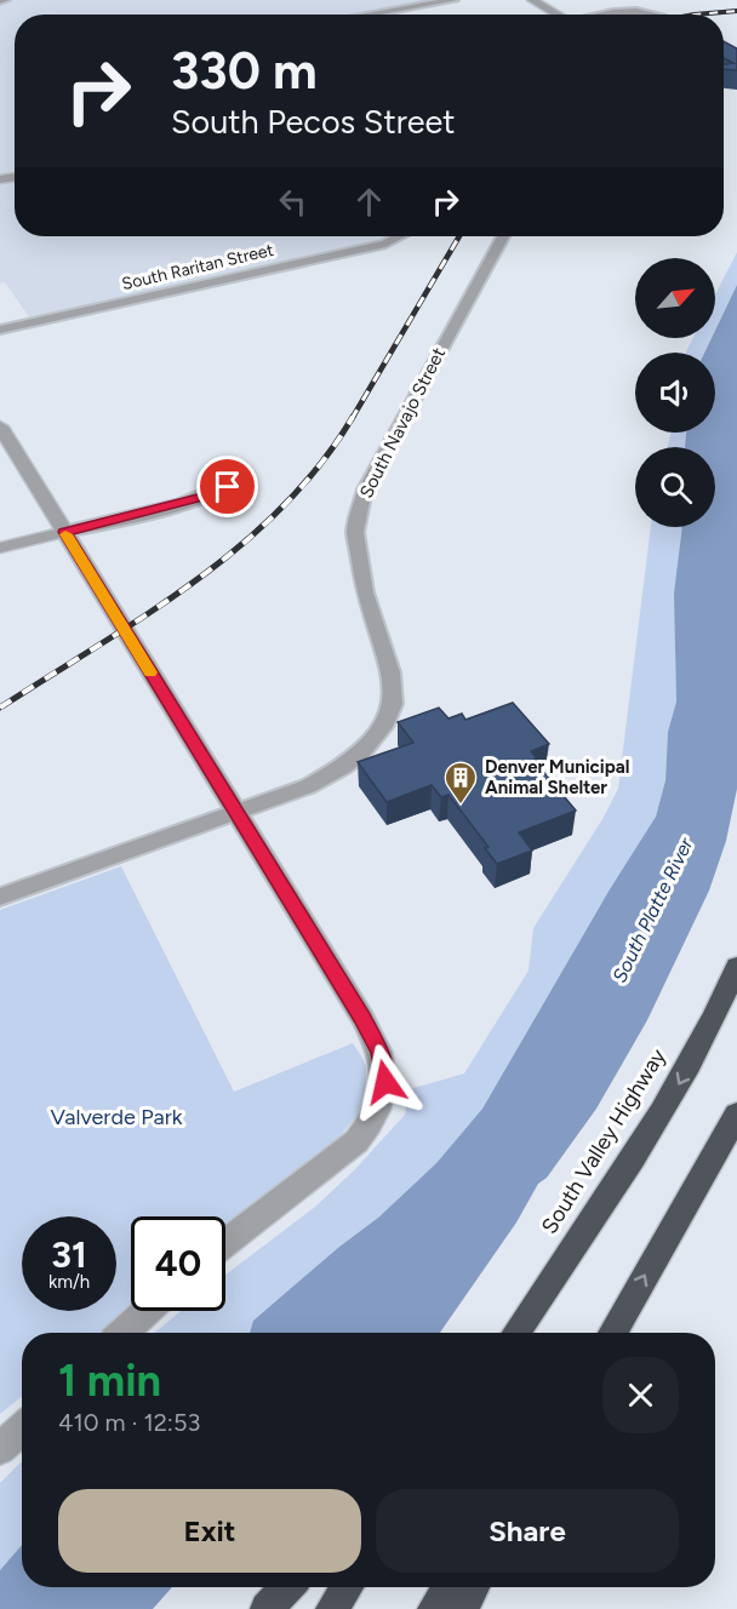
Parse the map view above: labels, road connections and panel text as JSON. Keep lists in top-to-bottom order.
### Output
{
  "streets": {
    "highway": ["South Valley Highway"],
    "street": ["South Raritan Street", "South Navajo Street"]
  },
  "water": ["South Platte River"],
  "parks": ["Valverde Park"],
  "places": {
    "building": ["Denver Municipal Animal Shelter"]
  },
  "north": "top right",
  "page": {
    "turn": ["330 m", "South Pecos Street"],
    "speed": "31 km/h",
    "limit": "40",
    "heading": ["1 min", "410 m · 12:53"],
    "buttons": ["Exit", "Share"]
  }
}
